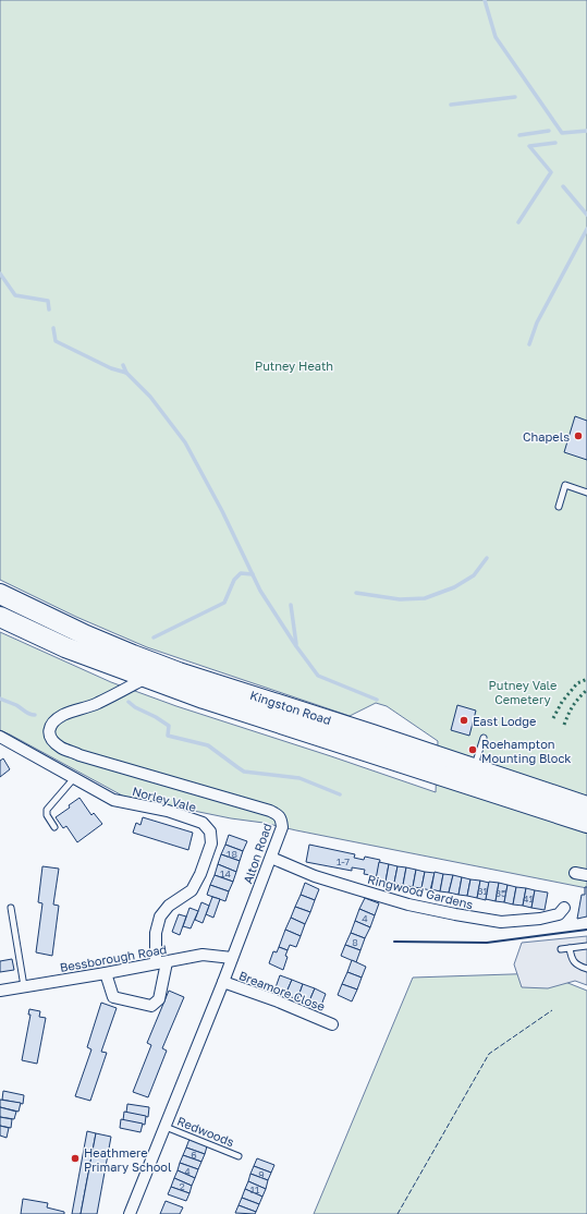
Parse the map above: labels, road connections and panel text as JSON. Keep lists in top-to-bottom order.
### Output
{
  "streets": {
    "highway": ["Kingston Road"],
    "street": [
      "Norley Vale",
      "Alton Road",
      "Ringwood Gardens",
      "Bessborough Road",
      "Breamore Close"
    ],
    "lane": ["Redwoods"]
  },
  "crossings": [
    ["Kingston Road", "Alton Road"],
    ["Norley Vale", "Bessborough Road"],
    ["Alton Road", "Ringwood Gardens"],
    ["Alton Road", "Bessborough Road"],
    ["Alton Road", "Breamore Close"],
    ["Alton Road", "Redwoods"]
  ],
  "parks": ["Putney Heath", "Putney Vale Cemetery"],
  "places": [
    "Chapels",
    "East Lodge",
    "Roehampton Mounting Block",
    "Heathmere Primary School"
  ],
  "house_numbers": [
    "18",
    "1-7",
    "14",
    "31",
    "35",
    "41",
    "4",
    "8",
    "6",
    "4",
    "9",
    "2",
    "11"
  ]
}
